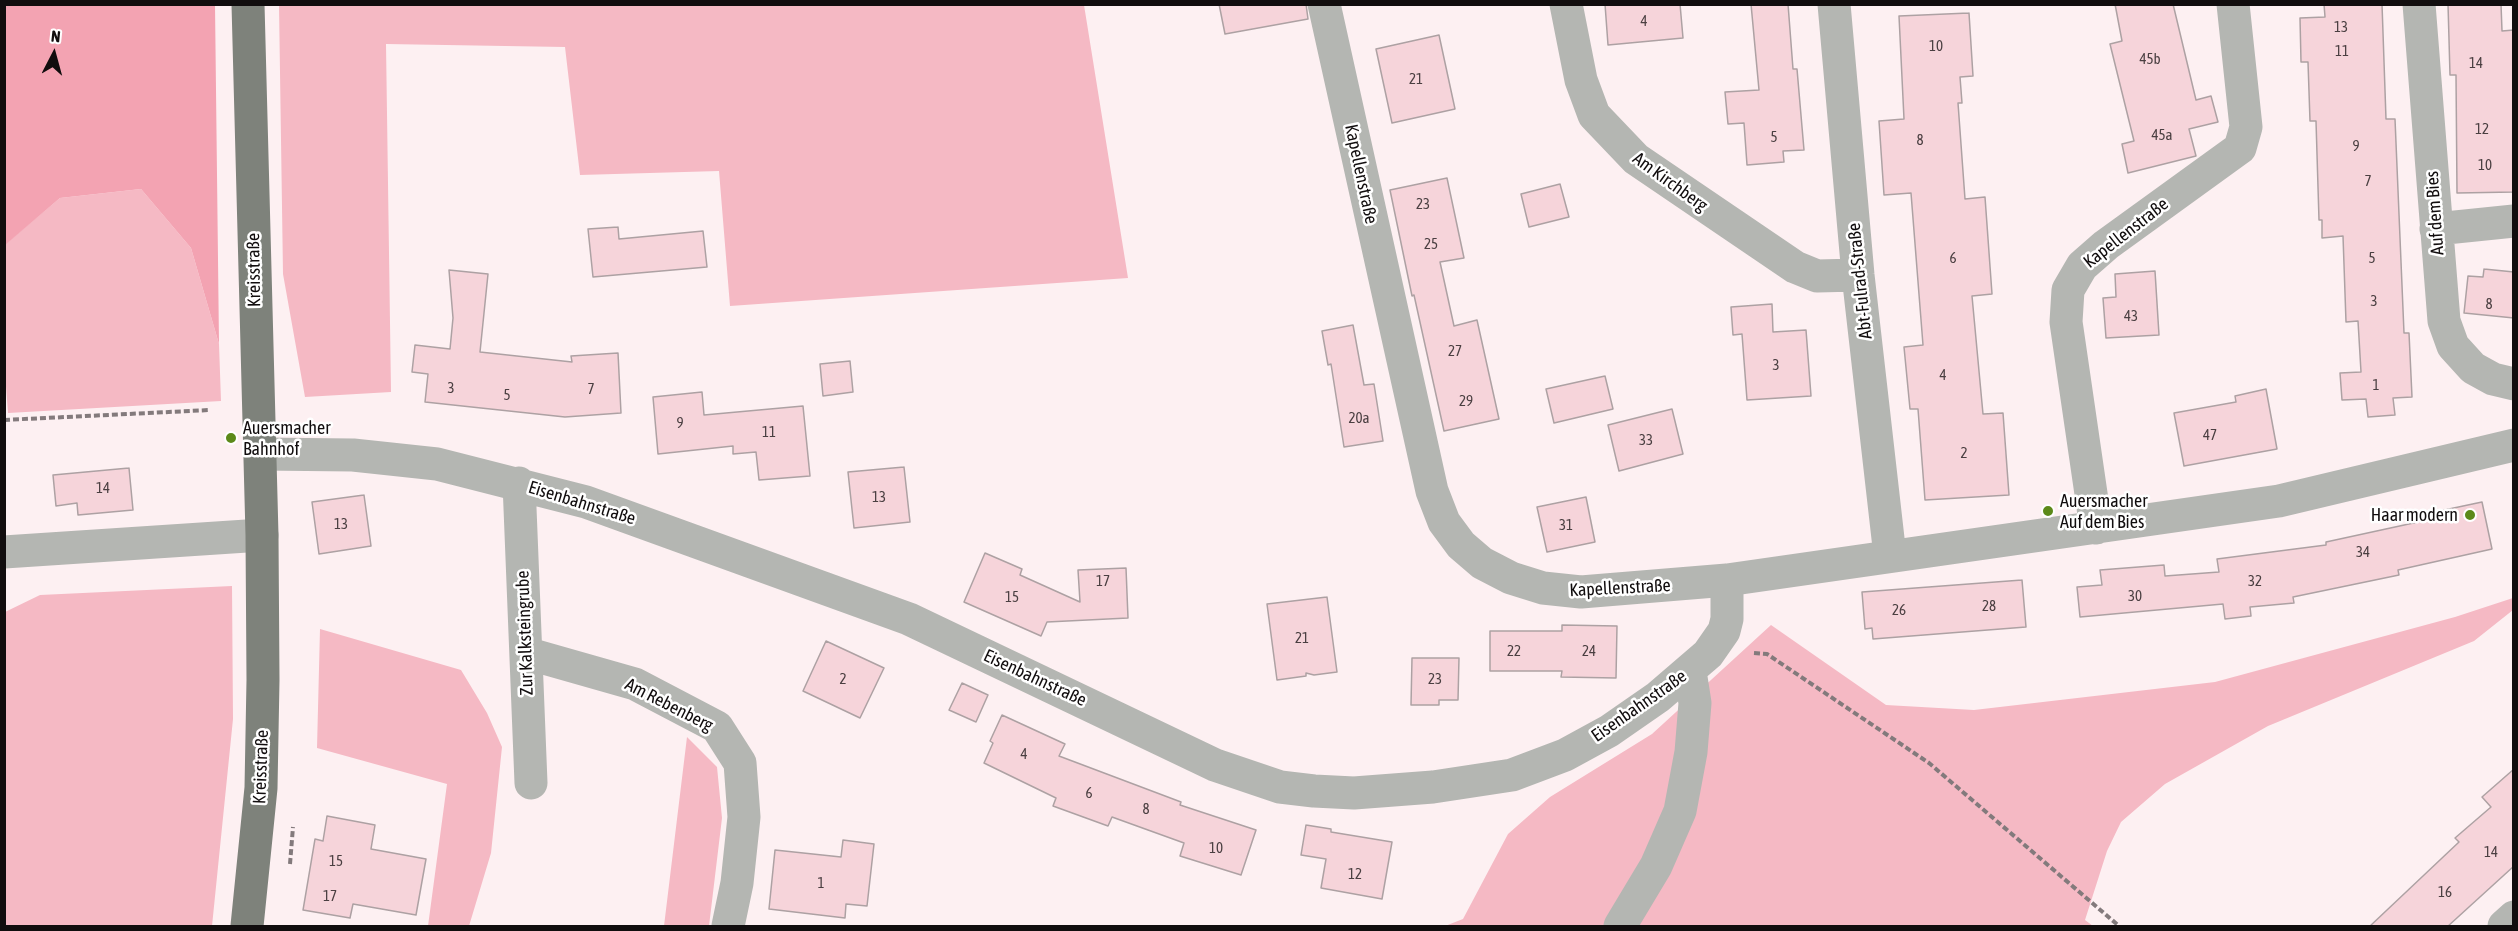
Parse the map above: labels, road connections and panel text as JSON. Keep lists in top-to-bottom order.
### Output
{
  "streets": {
    "main road": ["Kreisstraße"],
    "street": [
      "Kapellenstraße",
      "Am Kirchberg",
      "Auf dem Bies",
      "Abt-Fulrad-Straße",
      "Eisenbahnstraße",
      "Zur Kalksteingrube",
      "Am Rebenberg"
    ]
  },
  "crossings": [
    ["Kapellenstraße", "Abt-Fulrad-Straße"],
    ["Kapellenstraße", "Eisenbahnstraße"],
    ["Am Kirchberg", "Abt-Fulrad-Straße"],
    ["Kreisstraße", "Eisenbahnstraße"],
    ["Eisenbahnstraße", "Zur Kalksteingrube"],
    ["Zur Kalksteingrube", "Am Rebenberg"]
  ],
  "places": ["Auersmacher Bahnhof", "Auersmacher Auf dem Bies", "Haar modern"],
  "house_numbers": [
    "4",
    "13",
    "10",
    "11",
    "45b",
    "14",
    "21",
    "12",
    "45a",
    "5",
    "8",
    "9",
    "10",
    "7",
    "23",
    "25",
    "6",
    "5",
    "3",
    "8",
    "43",
    "27",
    "3",
    "4",
    "1",
    "3",
    "7",
    "5",
    "29",
    "20a",
    "9",
    "11",
    "47",
    "33",
    "2",
    "14",
    "13",
    "13",
    "31",
    "34",
    "17",
    "32",
    "30",
    "15",
    "28",
    "26",
    "21",
    "22",
    "24",
    "2",
    "23",
    "4",
    "6",
    "8",
    "10",
    "14",
    "15",
    "12",
    "1",
    "16",
    "17"
  ],
  "north": "top"
}
